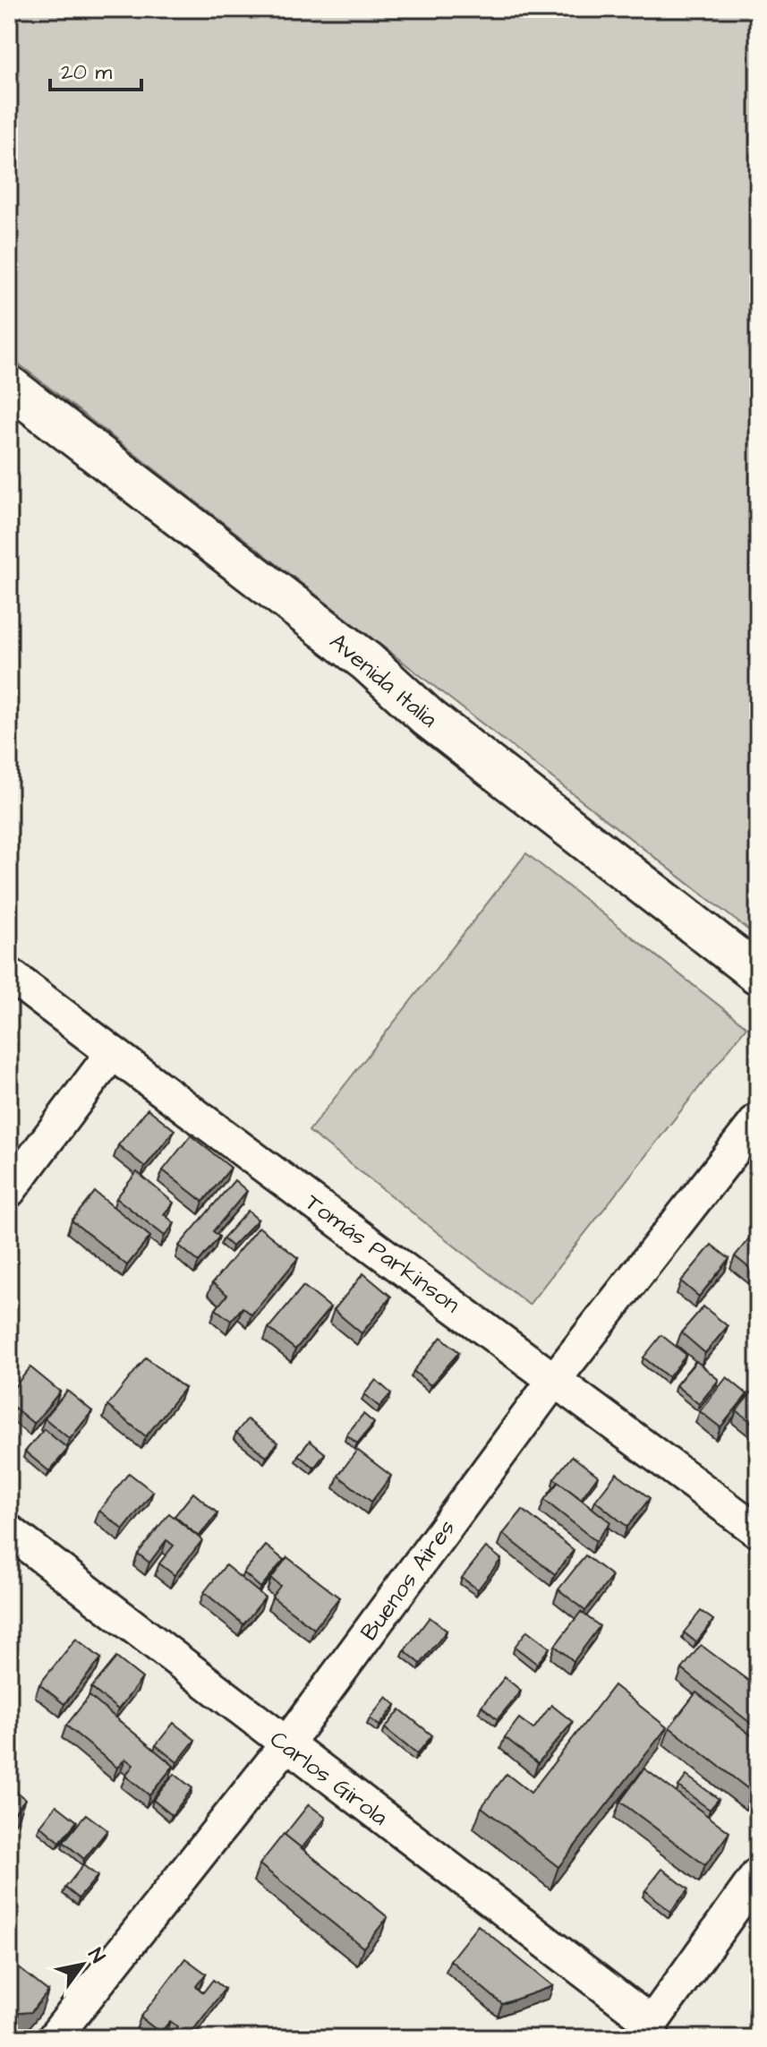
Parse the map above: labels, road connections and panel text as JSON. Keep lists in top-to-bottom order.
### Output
{
  "streets": {
    "main road": ["Avenida Italia"],
    "street": ["Tomás Parkinson", "Buenos Aires", "Carlos Girola"]
  },
  "crossings": [
    ["Tomás Parkinson", "Buenos Aires"],
    ["Buenos Aires", "Carlos Girola"]
  ],
  "scale_bar": "20 m",
  "north": "top right"
}
